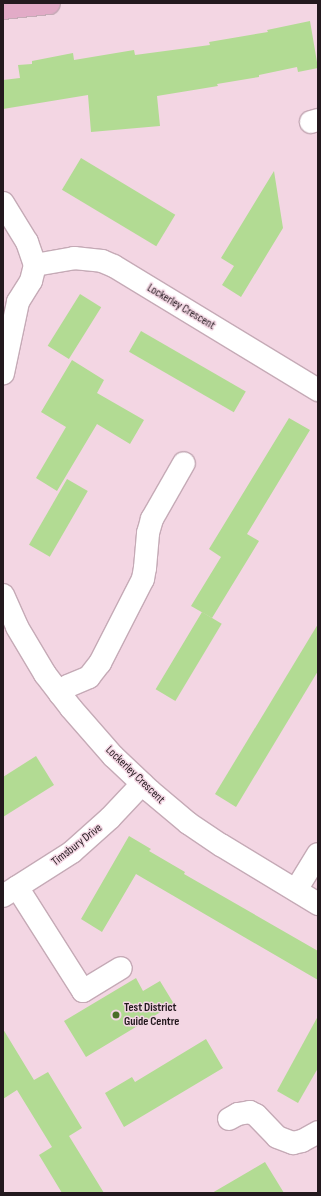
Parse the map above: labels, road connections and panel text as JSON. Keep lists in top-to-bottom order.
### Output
{
  "streets": {
    "street": ["Lockerley Crescent", "Timsbury Drive"]
  },
  "crossings": [
    ["Lockerley Crescent", "Timsbury Drive"]
  ],
  "places": ["Test District Guide Centre"]
}
